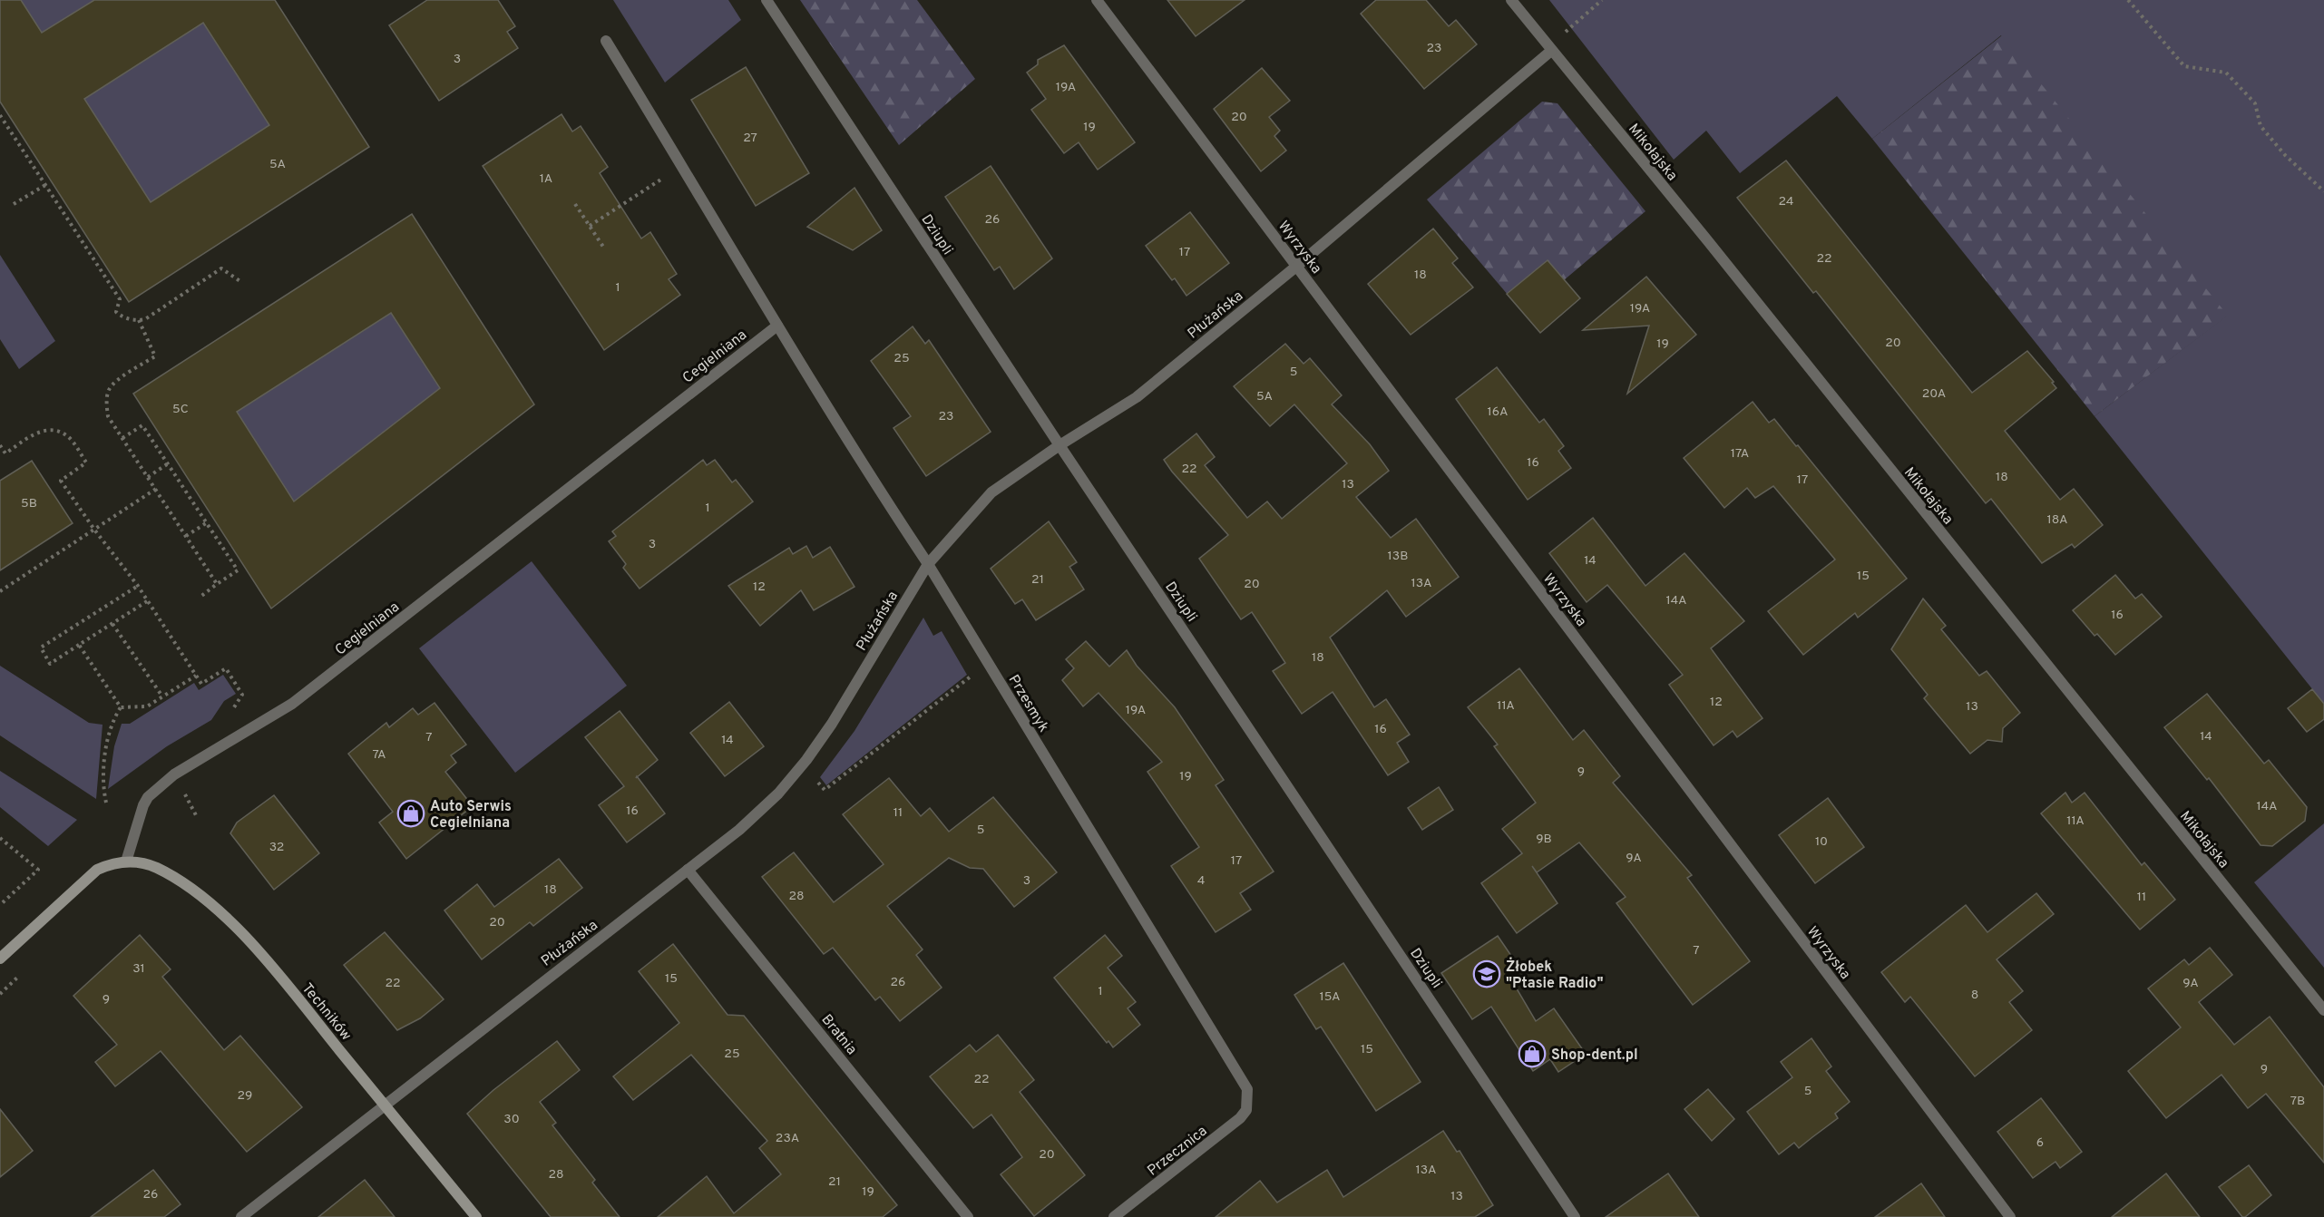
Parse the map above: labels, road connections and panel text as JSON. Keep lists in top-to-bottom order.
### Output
{
  "streets": {
    "street": [
      "Mikołajska",
      "Dziupli",
      "Wyrzyska",
      "Płużańska",
      "Cegielniana",
      "Przesmyk",
      "Techników",
      "Bratnia",
      "Przecznica"
    ]
  },
  "crossings": [
    ["Mikołajska", "Płużańska"],
    ["Dziupli", "Płużańska"],
    ["Wyrzyska", "Płużańska"],
    ["Płużańska", "Przesmyk"],
    ["Płużańska", "Techników"],
    ["Płużańska", "Bratnia"],
    ["Cegielniana", "Przesmyk"],
    ["Cegielniana", "Techników"],
    ["Przesmyk", "Przecznica"]
  ],
  "places": {
    "shop": ["Auto Serwis Cegielniana", "Shop-dent.pl"],
    "school or university": ["Żłobek \"Ptasie Radio\""]
  },
  "house_numbers": [
    "23",
    "3",
    "19A",
    "20",
    "19",
    "27",
    "5A",
    "1A",
    "24",
    "26",
    "17",
    "22",
    "18",
    "1",
    "19A",
    "20",
    "19",
    "25",
    "5",
    "20A",
    "5A",
    "5C",
    "16A",
    "23",
    "17A",
    "16",
    "22",
    "18",
    "17",
    "13",
    "5B",
    "1",
    "18A",
    "3",
    "13B",
    "14",
    "15",
    "21",
    "13A",
    "20",
    "12",
    "14A",
    "16",
    "18",
    "12",
    "11A",
    "13",
    "19A",
    "16",
    "14",
    "7",
    "14",
    "7A",
    "9",
    "19",
    "14A",
    "16",
    "11",
    "11A",
    "5",
    "9B",
    "10",
    "32",
    "9A",
    "17",
    "3",
    "4",
    "18",
    "28",
    "11",
    "20",
    "7",
    "31",
    "15",
    "26",
    "22",
    "9A",
    "1",
    "8",
    "15A",
    "9",
    "15",
    "25",
    "9",
    "22",
    "5",
    "29",
    "7B",
    "30",
    "23A",
    "6",
    "20",
    "13A",
    "28",
    "21",
    "19",
    "26",
    "13"
  ]
}
